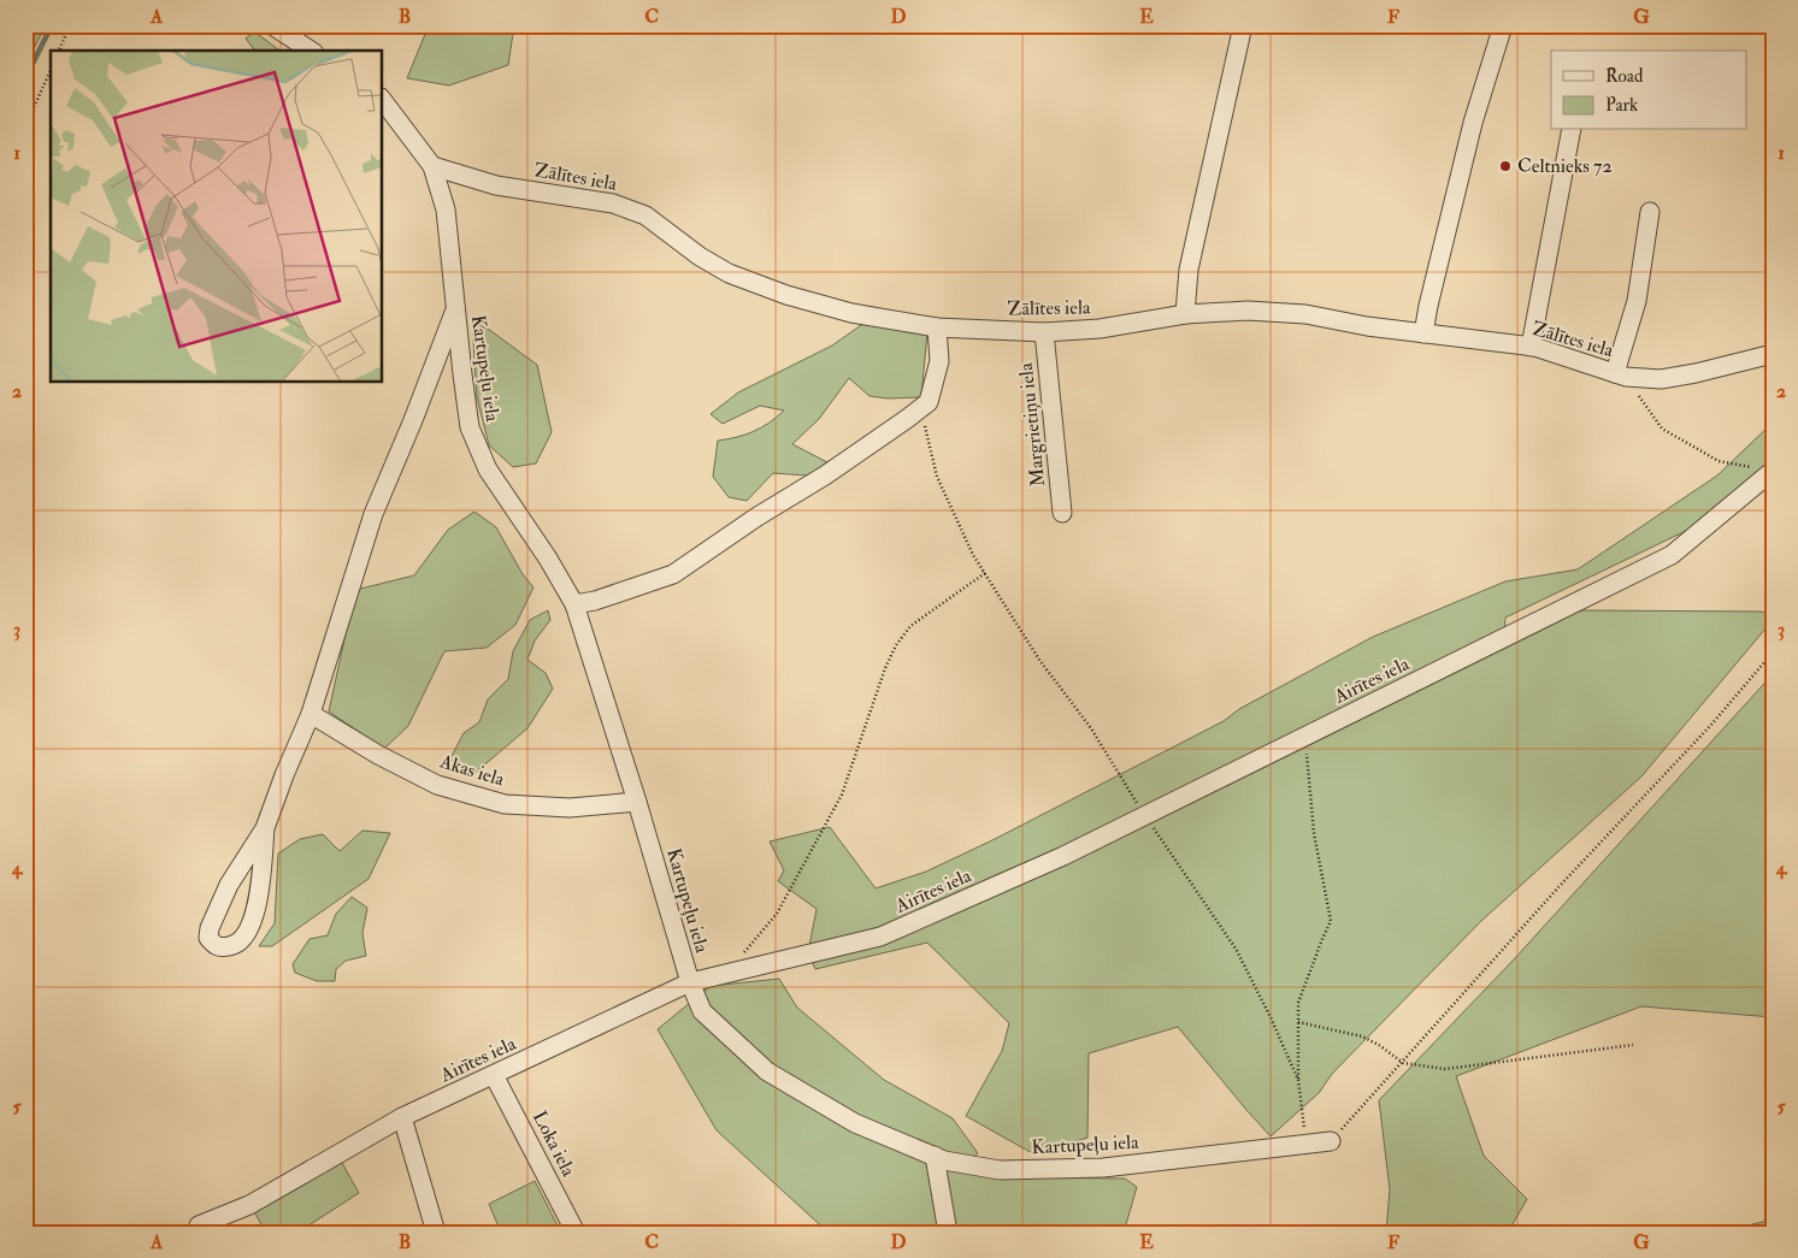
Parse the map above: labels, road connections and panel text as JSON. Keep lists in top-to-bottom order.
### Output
{
  "streets": {
    "street": [
      "Zālītes iela",
      "Kartupeļu iela",
      "Margrietiņu iela",
      "Airītes iela",
      "Akas iela",
      "Loka iela"
    ]
  },
  "crossings": [
    ["Zālītes iela", "Kartupeļu iela"],
    ["Zālītes iela", "Margrietiņu iela"],
    ["Kartupeļu iela", "Airītes iela"],
    ["Kartupeļu iela", "Akas iela"],
    ["Airītes iela", "Loka iela"]
  ],
  "places": ["Celtnieks 72"],
  "legend": ["Road", "Park"],
  "grid": {
    "columns": [
      "A",
      "B",
      "C",
      "D",
      "E",
      "F",
      "G"
    ],
    "rows": [
      "1",
      "2",
      "3",
      "4",
      "5"
    ]
  }
}
